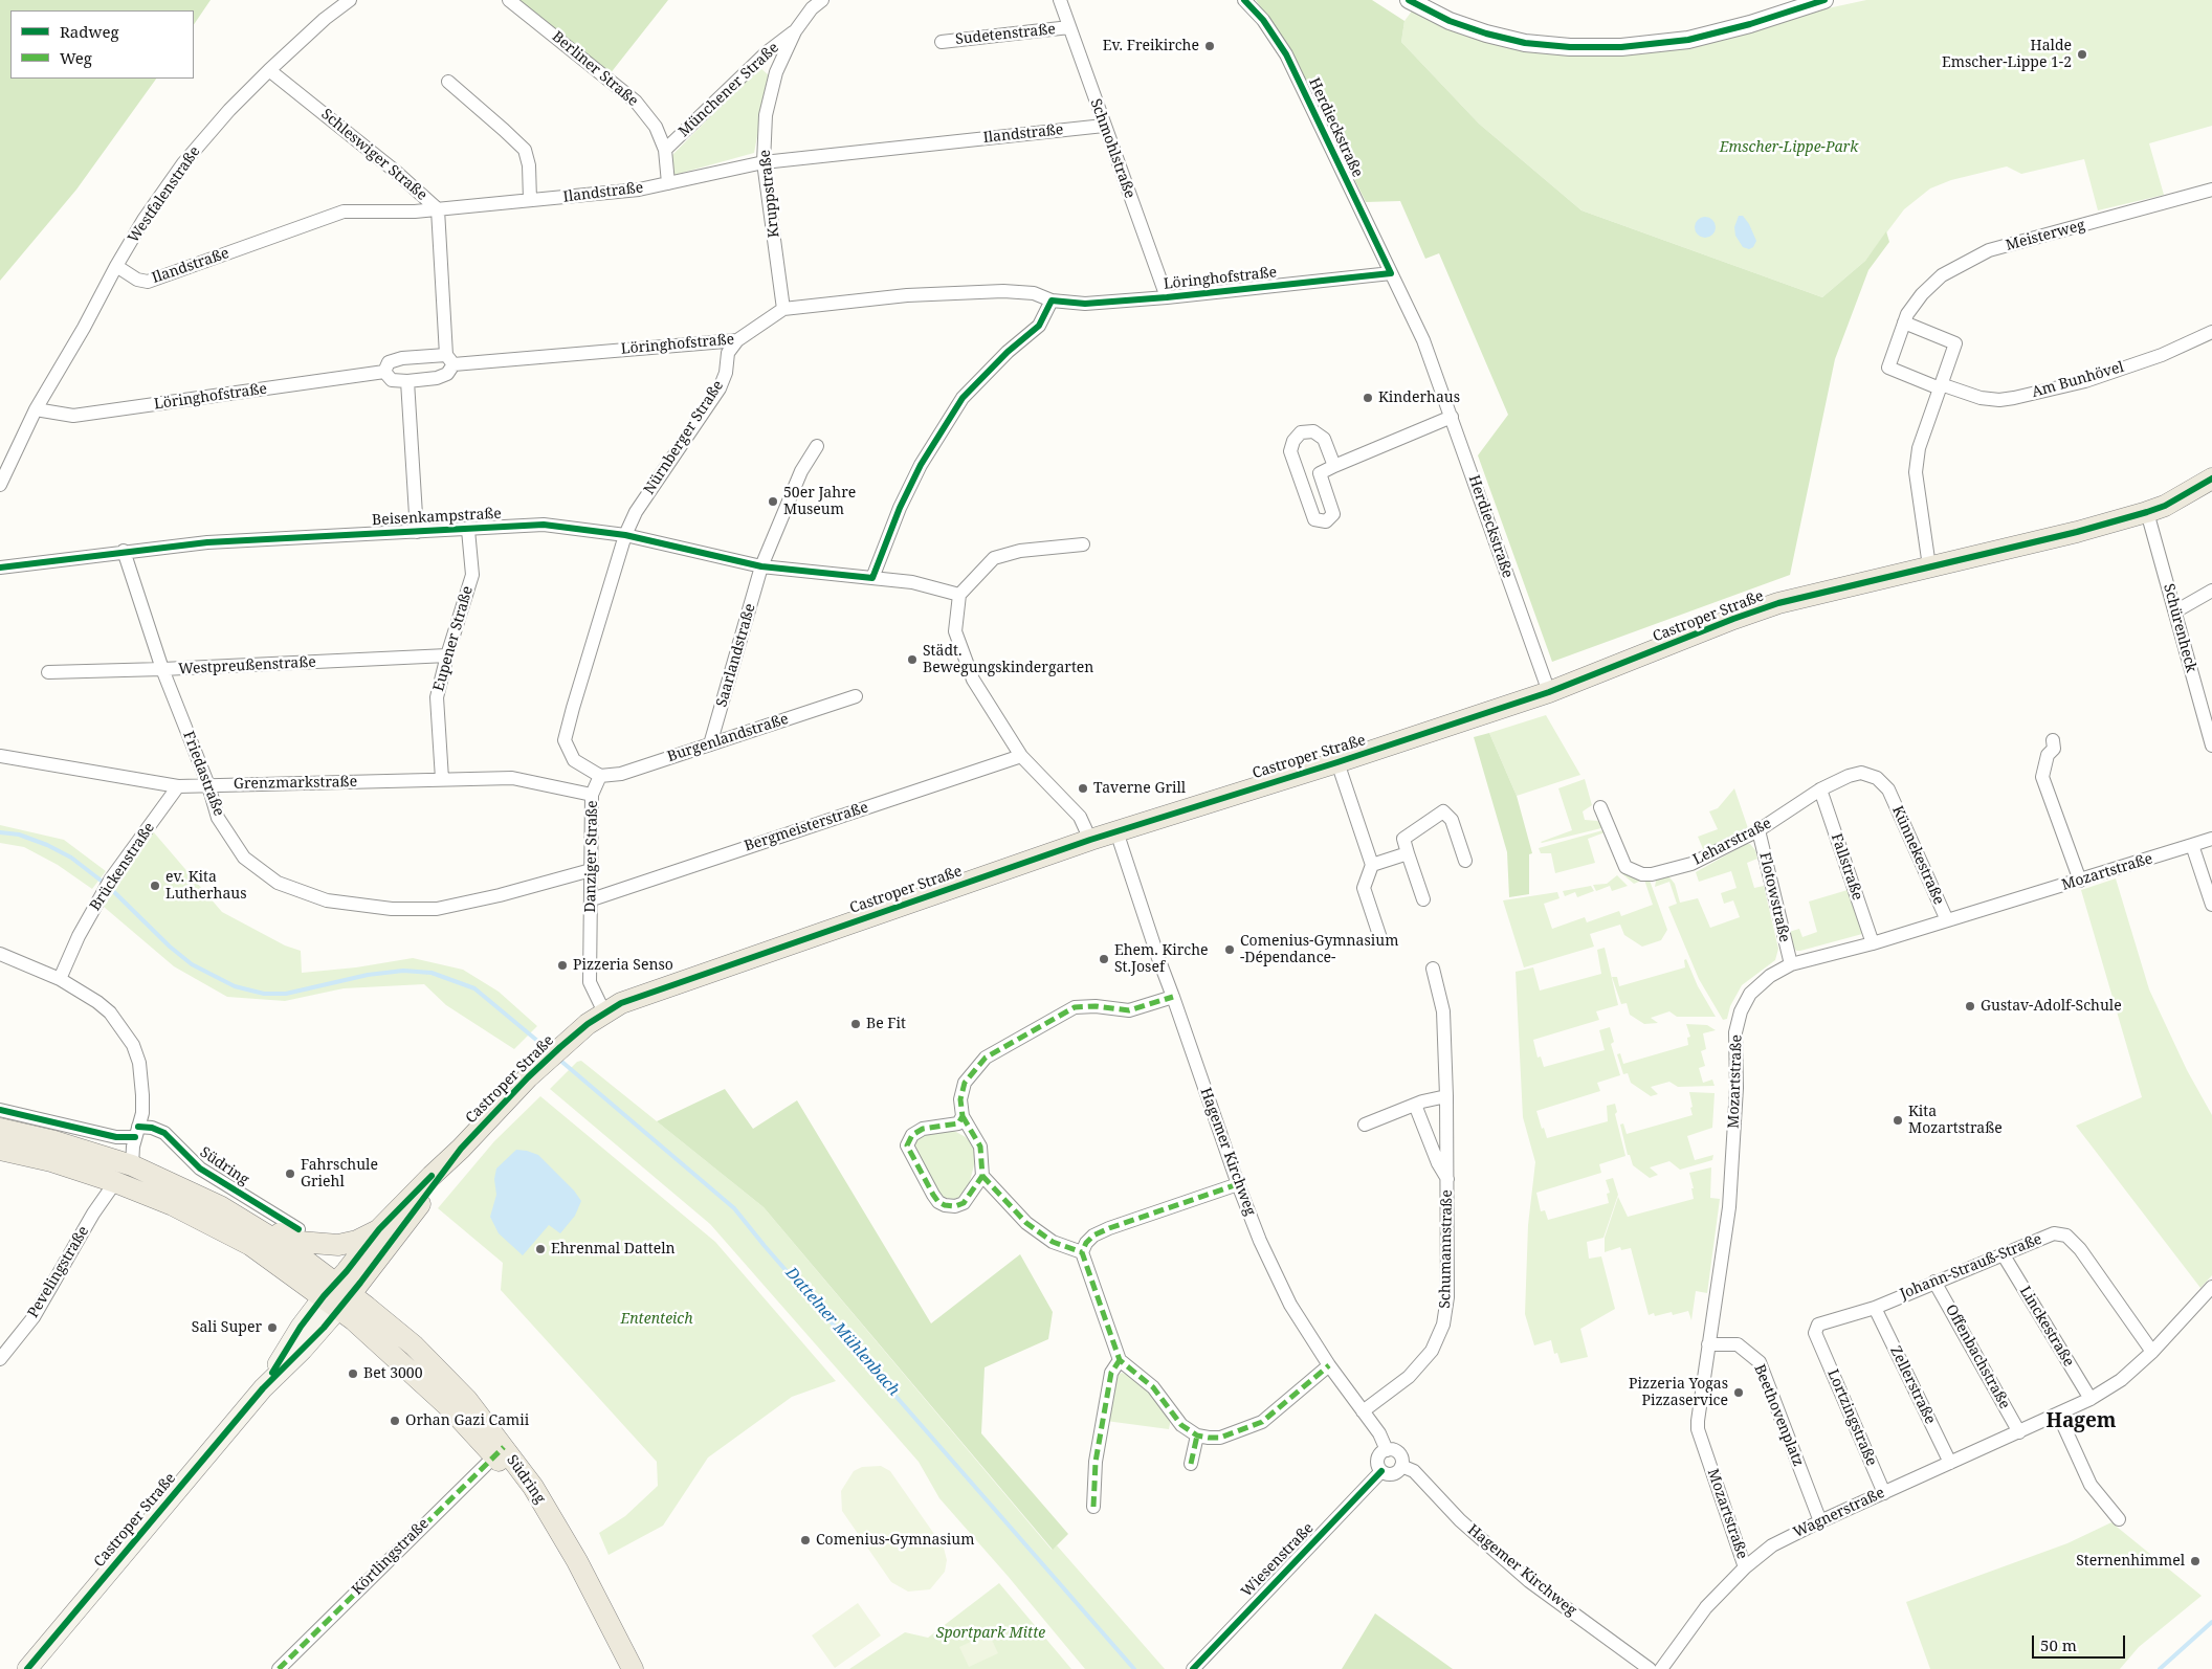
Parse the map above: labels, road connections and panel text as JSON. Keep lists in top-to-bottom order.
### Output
{
  "streets": {
    "main road": ["Castroper Straße", "Südring"],
    "street": [
      "Sudetenstraße",
      "Berliner Straße",
      "Münchener Straße",
      "Herdieckstraße",
      "Ilandstraße",
      "Schmohlstraße",
      "Schleswiger Straße",
      "Kruppstraße",
      "Westfalenstraße",
      "Meisterweg",
      "Löringhofstraße",
      "Am Bunhövel",
      "Nürnberger Straße",
      "Beisenkampstraße",
      "Schürenheck",
      "Eupener Straße",
      "Saarlandstraße",
      "Westpreußenstraße",
      "Burgenlandstraße",
      "Friedastraße",
      "Grenzmarkstraße",
      "Bergmeisterstraße",
      "Leharstraße",
      "Künnekestraße",
      "Danziger Straße",
      "Brückenstraße",
      "Fallstraße",
      "Mozartstraße",
      "Flotowstraße",
      "Hagemer Kirchweg",
      "Schumannstraße",
      "Johann-Strauß-Straße",
      "Pevelingstraße",
      "Linckestraße",
      "Offenbachstraße",
      "Zellerstraße",
      "Beethovenplatz",
      "Lortzingstraße",
      "Wagnerstraße",
      "Körtlingstraße",
      "Wiesenstraße"
    ]
  },
  "crossings": [
    ["Sudetenstraße", "Schmohlstraße"],
    ["Berliner Straße", "Münchener Straße"],
    ["Berliner Straße", "Ilandstraße"],
    ["Münchener Straße", "Kruppstraße"],
    ["Herdieckstraße", "Löringhofstraße"],
    ["Herdieckstraße", "Castroper Straße"],
    ["Ilandstraße", "Schmohlstraße"],
    ["Ilandstraße", "Schleswiger Straße"],
    ["Ilandstraße", "Kruppstraße"],
    ["Ilandstraße", "Westfalenstraße"],
    ["Schmohlstraße", "Löringhofstraße"],
    ["Schleswiger Straße", "Westfalenstraße"],
    ["Schleswiger Straße", "Löringhofstraße"],
    ["Kruppstraße", "Löringhofstraße"],
    ["Westfalenstraße", "Löringhofstraße"],
    ["Meisterweg", "Am Bunhövel"],
    ["Löringhofstraße", "Nürnberger Straße"],
    ["Nürnberger Straße", "Beisenkampstraße"],
    ["Beisenkampstraße", "Eupener Straße"],
    ["Beisenkampstraße", "Saarlandstraße"],
    ["Beisenkampstraße", "Friedastraße"],
    ["Castroper Straße", "Schürenheck"],
    ["Castroper Straße", "Danziger Straße"],
    ["Castroper Straße", "Hagemer Kirchweg"],
    ["Castroper Straße", "Südring"],
    ["Eupener Straße", "Westpreußenstraße"],
    ["Eupener Straße", "Grenzmarkstraße"],
    ["Saarlandstraße", "Burgenlandstraße"],
    ["Westpreußenstraße", "Friedastraße"],
    ["Burgenlandstraße", "Danziger Straße"],
    ["Friedastraße", "Grenzmarkstraße"],
    ["Friedastraße", "Danziger Straße"],
    ["Grenzmarkstraße", "Danziger Straße"],
    ["Grenzmarkstraße", "Brückenstraße"],
    ["Bergmeisterstraße", "Danziger Straße"],
    ["Leharstraße", "Künnekestraße"],
    ["Leharstraße", "Fallstraße"],
    ["Leharstraße", "Flotowstraße"],
    ["Künnekestraße", "Mozartstraße"],
    ["Fallstraße", "Mozartstraße"],
    ["Mozartstraße", "Flotowstraße"],
    ["Mozartstraße", "Beethovenplatz"],
    ["Mozartstraße", "Wagnerstraße"],
    ["Hagemer Kirchweg", "Schumannstraße"],
    ["Hagemer Kirchweg", "Wiesenstraße"],
    ["Südring", "Pevelingstraße"],
    ["Südring", "Körtlingstraße"],
    ["Johann-Strauß-Straße", "Linckestraße"],
    ["Johann-Strauß-Straße", "Offenbachstraße"],
    ["Johann-Strauß-Straße", "Zellerstraße"],
    ["Johann-Strauß-Straße", "Lortzingstraße"],
    ["Johann-Strauß-Straße", "Wagnerstraße"],
    ["Linckestraße", "Wagnerstraße"],
    ["Offenbachstraße", "Wagnerstraße"],
    ["Zellerstraße", "Wagnerstraße"],
    ["Beethovenplatz", "Wagnerstraße"],
    ["Lortzingstraße", "Wagnerstraße"]
  ],
  "districts": ["Hagem"],
  "water": ["Dattelner Mühlenbach"],
  "parks": ["Emscher-Lippe-Park", "Ententeich", "Sportpark Mitte"],
  "places": [
    "Ev. Freikirche",
    "Halde Emscher-Lippe 1-2",
    "Kinderhaus",
    "50er Jahre Museum",
    "Städt. Bewegungskindergarten",
    "Taverne Grill",
    "ev. Kita Lutherhaus",
    "Comenius-Gymnasium -Dépendance-",
    "Ehem. Kirche St.Josef",
    "Pizzeria Senso",
    "Gustav-Adolf-Schule",
    "Be Fit",
    "Kita Mozartstraße",
    "Fahrschule Griehl",
    "Ehrenmal Datteln",
    "Sali Super",
    "Bet 3000",
    "Pizzeria Yogas Pizzaservice",
    "Orhan Gazi Camii",
    "Comenius-Gymnasium",
    "Sternenhimmel"
  ],
  "legend": ["Radweg", "Weg"],
  "scale_bar": "50 m"
}
